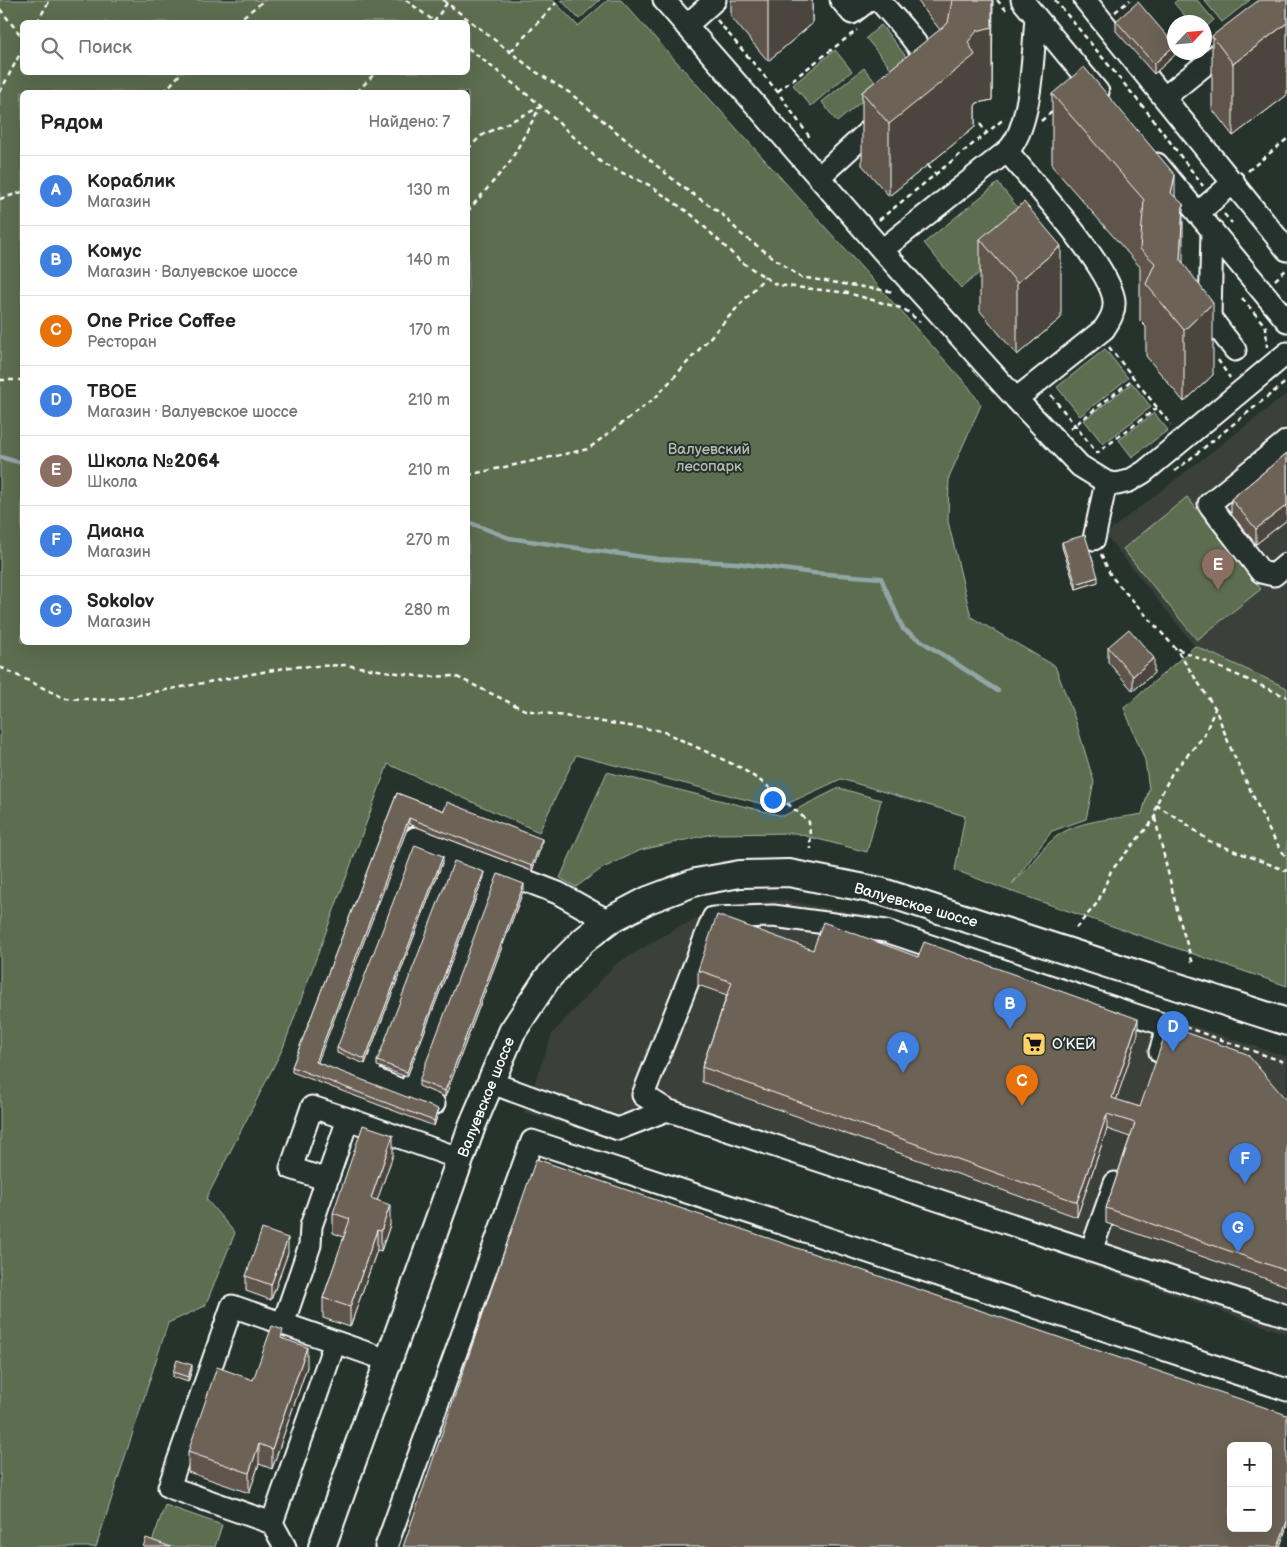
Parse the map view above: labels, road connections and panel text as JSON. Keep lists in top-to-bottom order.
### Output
{
  "streets": {
    "main road": ["Валуевское шоссе"]
  },
  "parks": ["Валуевский лесопарк"],
  "places": {
    "supermarket": ["О’КЕЙ"]
  },
  "north": "top right",
  "page": {
    "search": "Поиск",
    "heading": ["Рядом", "Найдено: 7"],
    "list": [
      {
        "mark": "A",
        "name": "Кораблик",
        "note": "Магазин",
        "value": "130 m"
      },
      {
        "mark": "B",
        "name": "Комус",
        "note": "Магазин · Валуевское шоссе",
        "value": "140 m"
      },
      {
        "mark": "C",
        "name": "One Price Coffee",
        "note": "Ресторан",
        "value": "170 m"
      },
      {
        "mark": "D",
        "name": "ТВОЕ",
        "note": "Магазин · Валуевское шоссе",
        "value": "210 m"
      },
      {
        "mark": "E",
        "name": "Школа №2064",
        "note": "Школа",
        "value": "210 m"
      },
      {
        "mark": "F",
        "name": "Диана",
        "note": "Магазин",
        "value": "270 m"
      },
      {
        "mark": "G",
        "name": "Sokolov",
        "note": "Магазин",
        "value": "280 m"
      }
    ],
    "pins": [
      "E",
      "B",
      "D",
      "A",
      "C",
      "F",
      "G"
    ],
    "map_buttons": ["+", "−"]
  }
}
